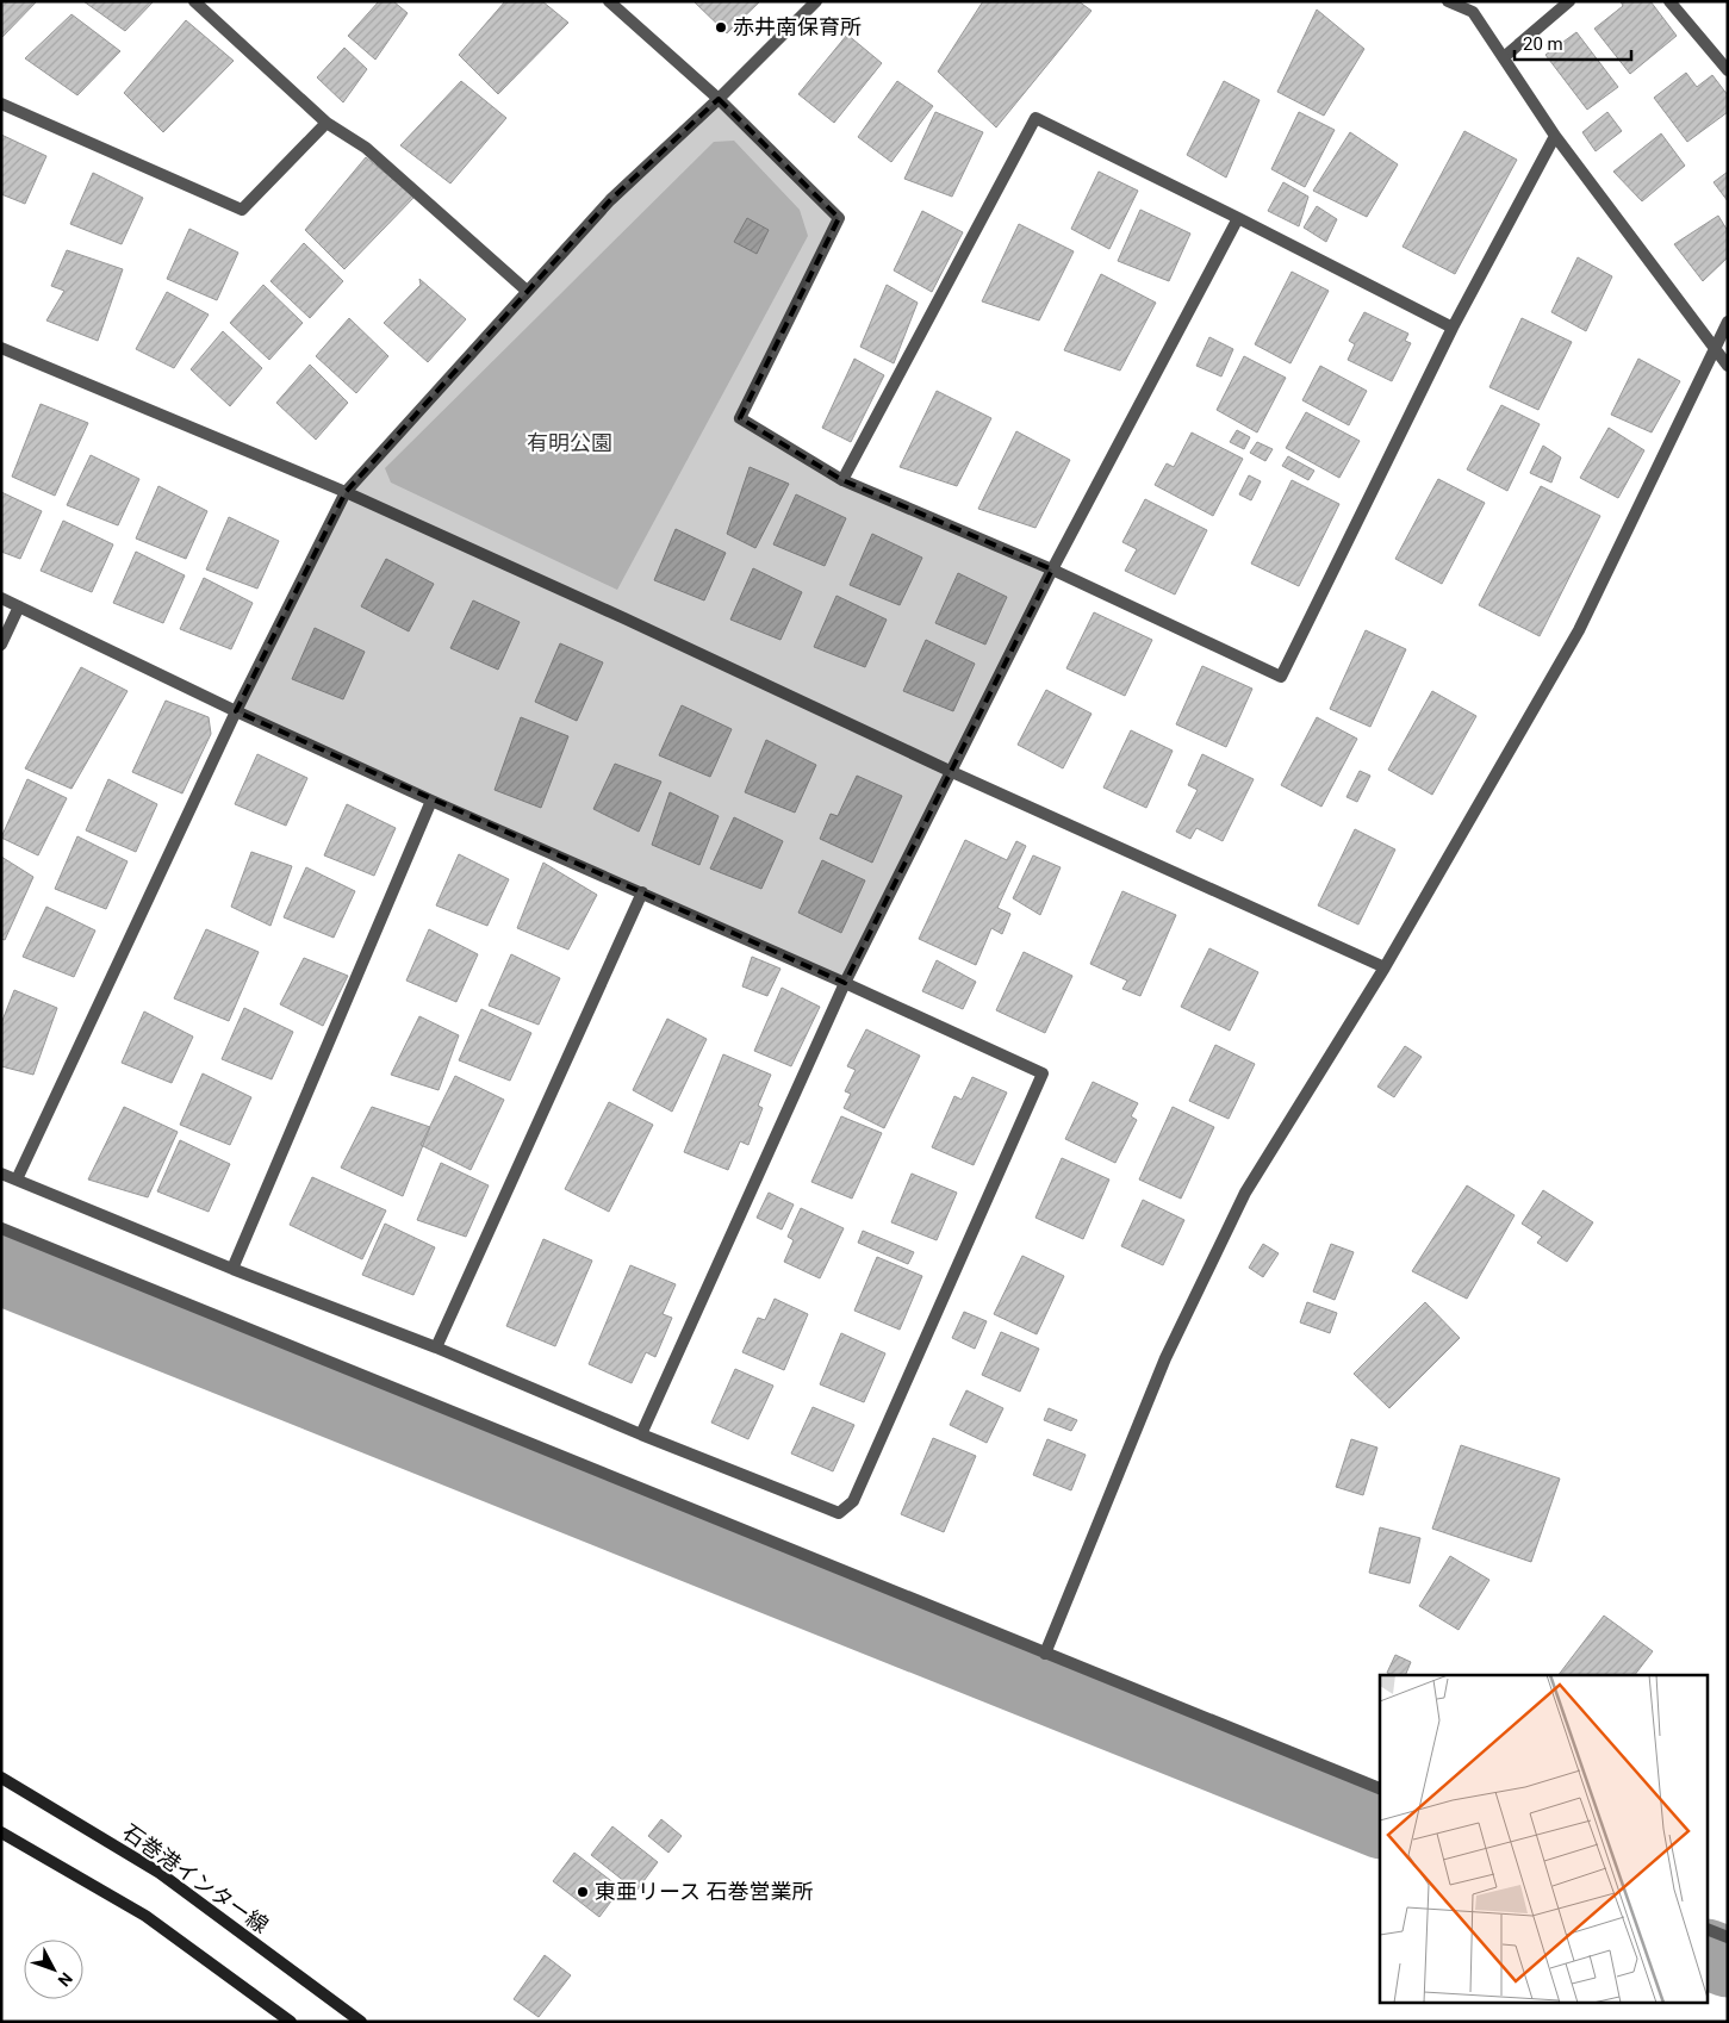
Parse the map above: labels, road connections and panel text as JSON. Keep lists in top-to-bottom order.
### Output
{
  "streets": {
    "main road": ["石巻港インター線"]
  },
  "parks": ["有明公園"],
  "places": ["赤井南保育所", "東亜リース 石巻営業所"],
  "scale_bar": "20 m",
  "north": "bottom right"
}
